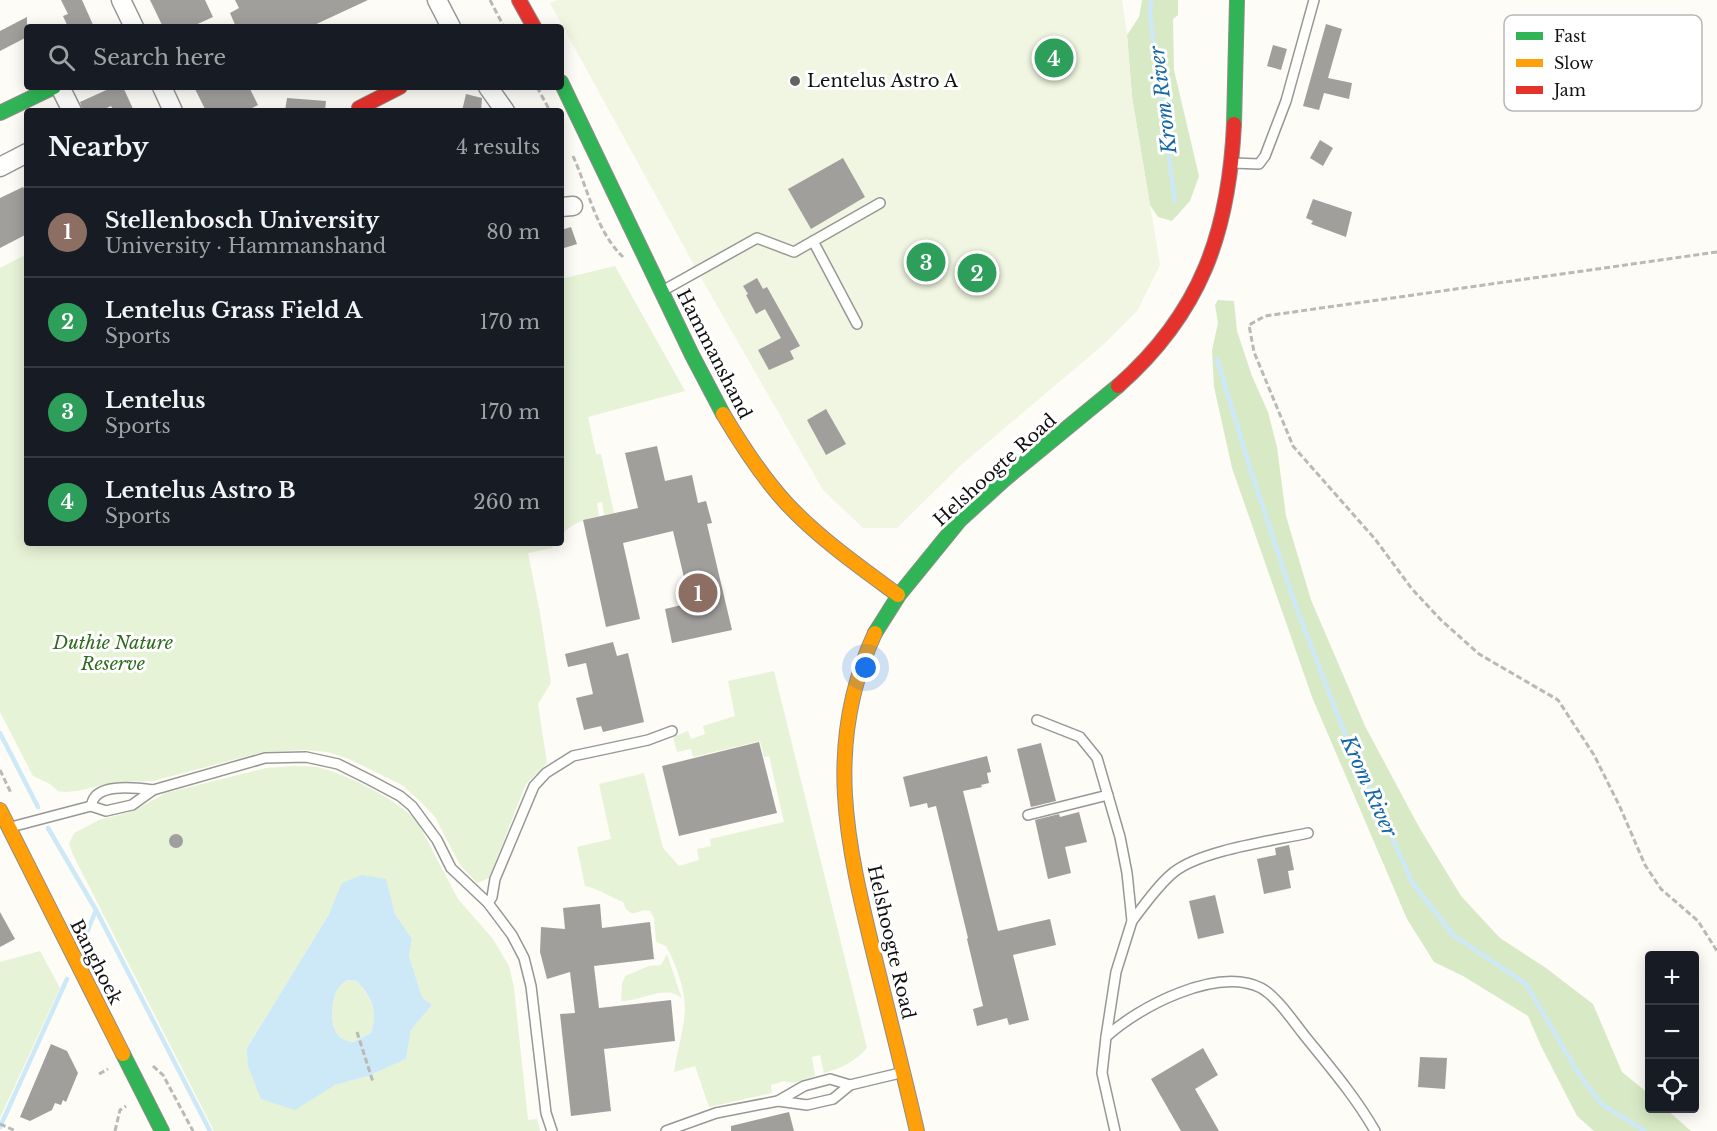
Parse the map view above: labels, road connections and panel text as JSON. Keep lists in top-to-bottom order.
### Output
{
  "streets": {
    "main road": ["Hammanshand", "Helshoogte Road", "Banghoek"]
  },
  "crossings": [
    ["Hammanshand", "Helshoogte Road"]
  ],
  "water": ["Krom River"],
  "parks": ["Duthie Nature Reserve"],
  "places": ["Lentelus Astro A"],
  "legend": ["Fast", "Slow", "Jam"],
  "page": {
    "search": "Search here",
    "pins": [
      "4",
      "3",
      "2",
      "1"
    ],
    "heading": ["Nearby", "4 results"],
    "list": [
      {
        "mark": "1",
        "name": "Stellenbosch University",
        "note": "University · Hammanshand",
        "value": "80 m"
      },
      {
        "mark": "2",
        "name": "Lentelus Grass Field A",
        "note": "Sports",
        "value": "170 m"
      },
      {
        "mark": "3",
        "name": "Lentelus",
        "note": "Sports",
        "value": "170 m"
      },
      {
        "mark": "4",
        "name": "Lentelus Astro B",
        "note": "Sports",
        "value": "260 m"
      }
    ],
    "map_buttons": ["+", "−"]
  }
}
